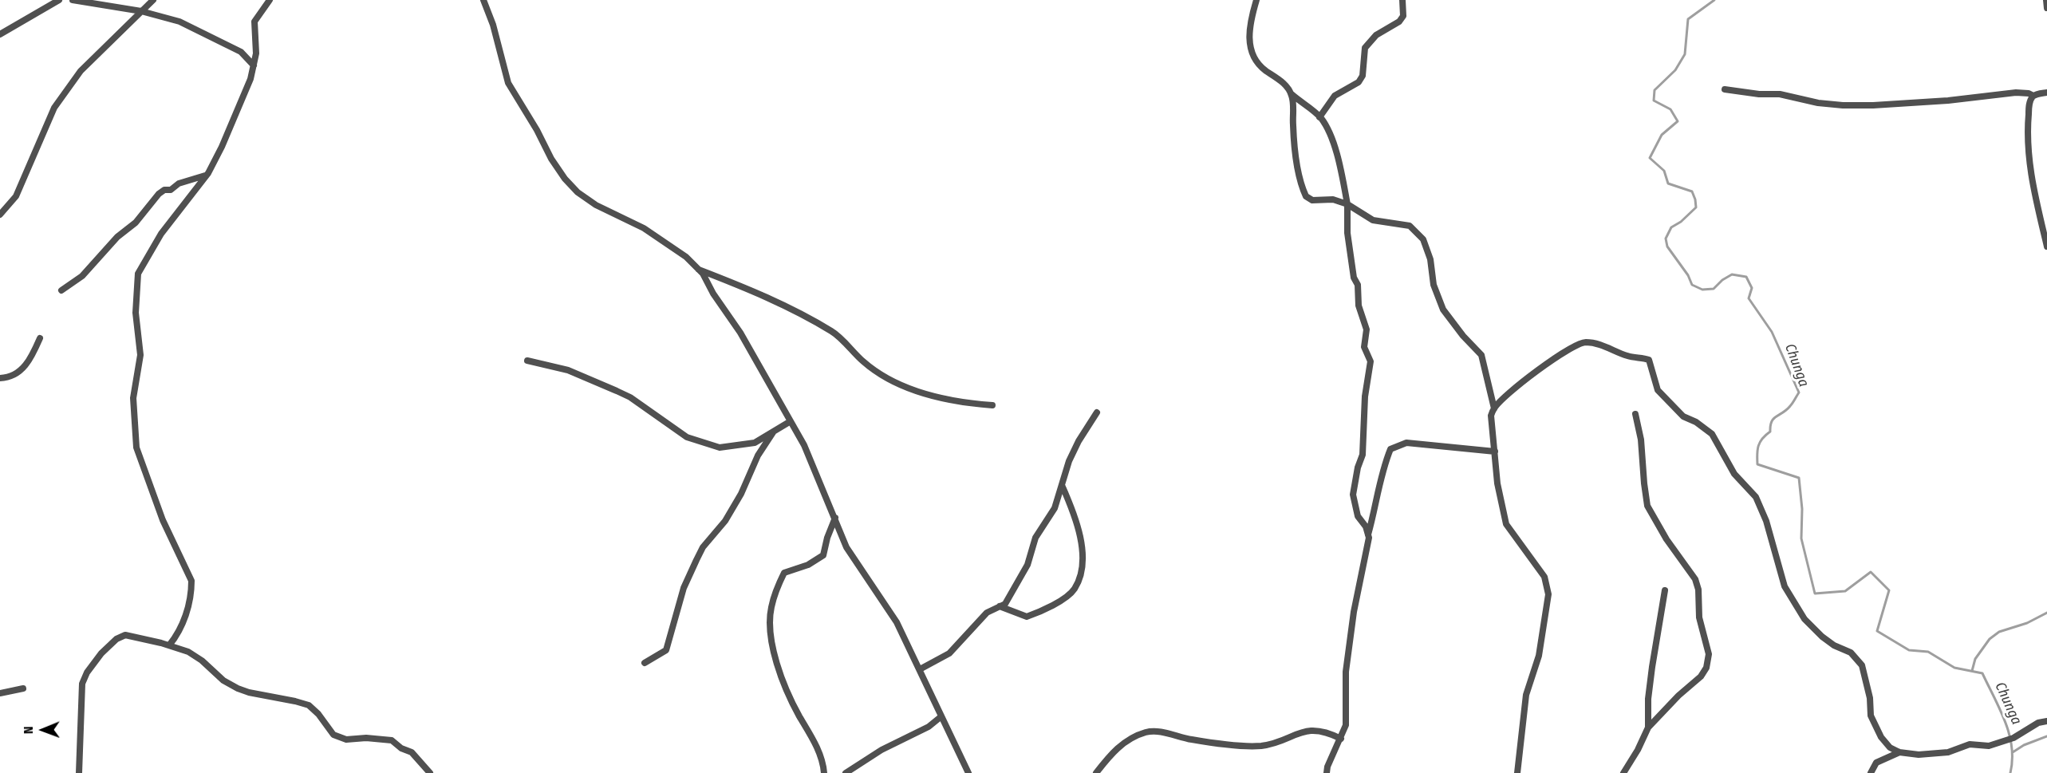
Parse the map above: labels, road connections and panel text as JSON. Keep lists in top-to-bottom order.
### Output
{
  "water": ["Chunga"],
  "north": "left"
}
